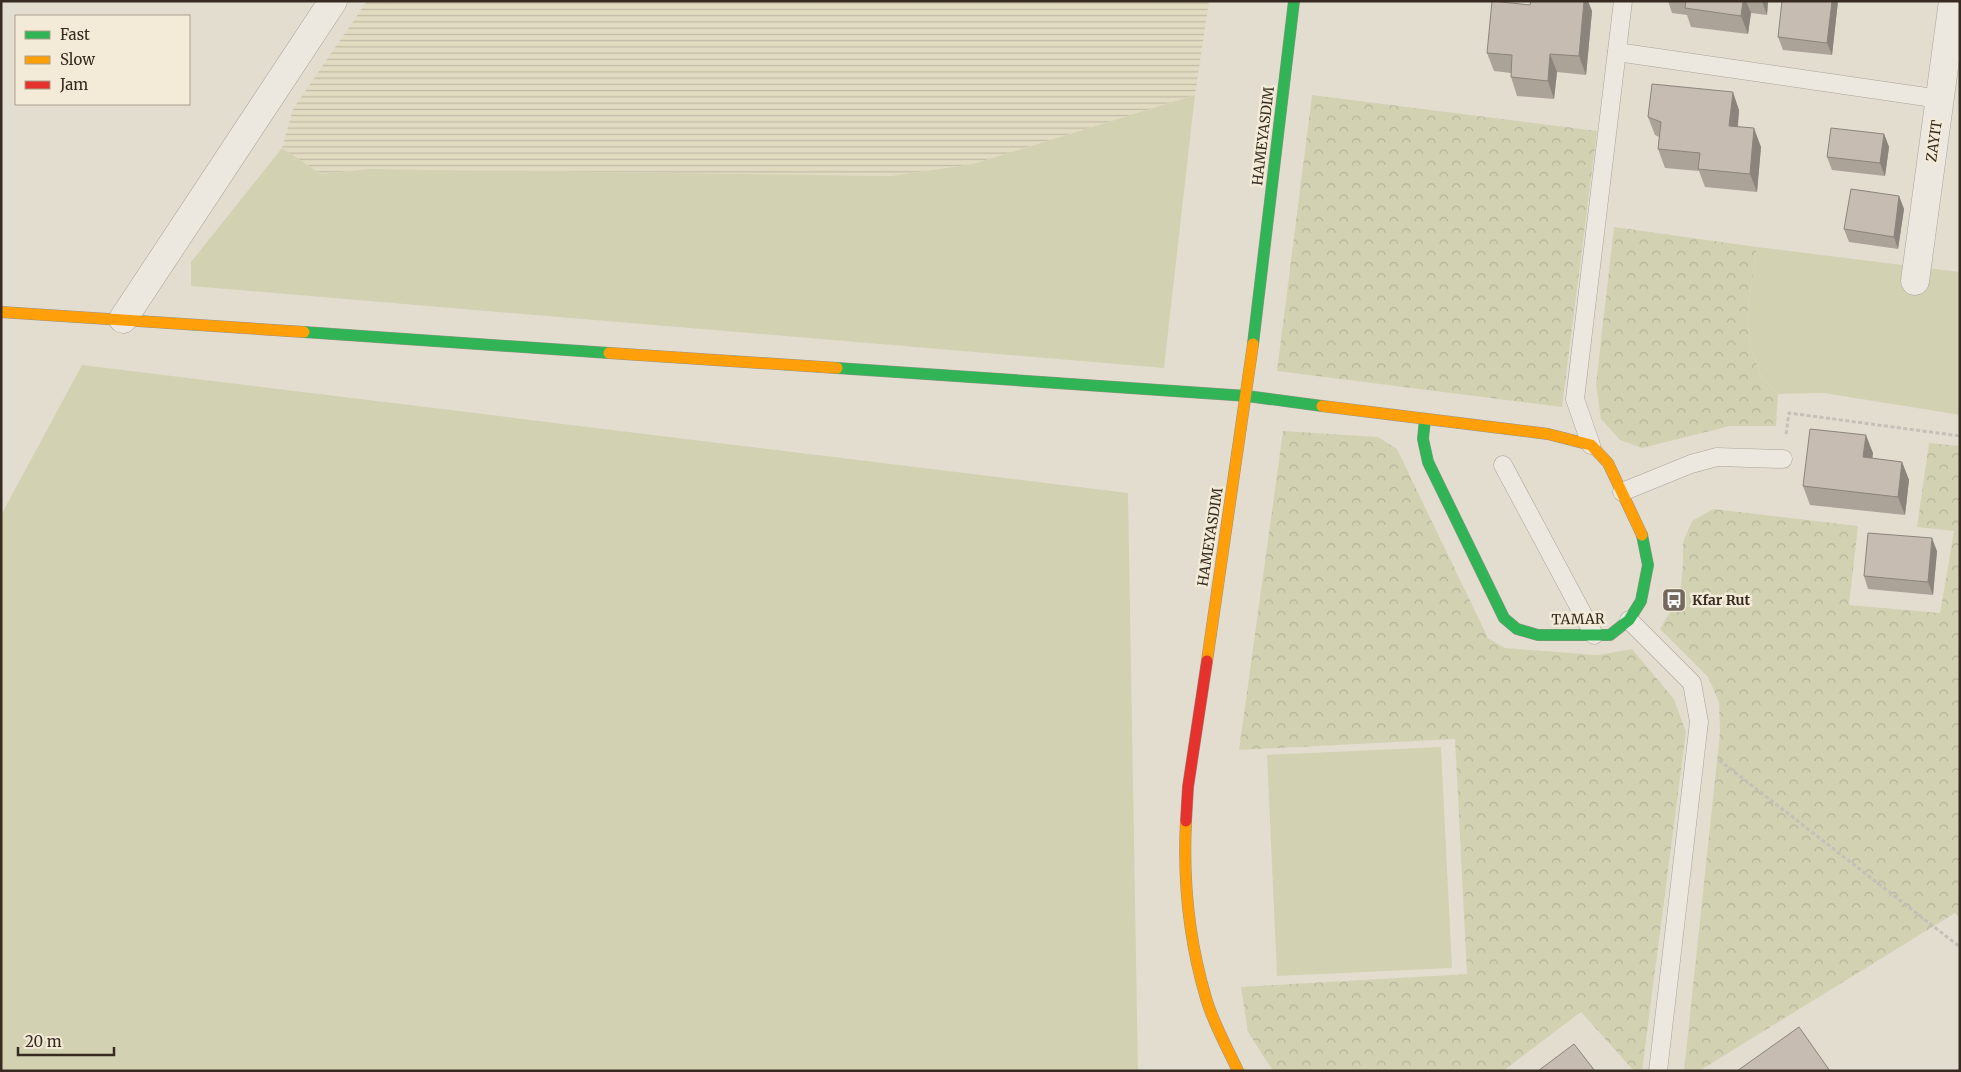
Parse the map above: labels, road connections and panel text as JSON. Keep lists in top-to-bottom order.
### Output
{
  "streets": {
    "street": ["HAMEYASDIM", "ZAYIT", "TAMAR"]
  },
  "places": {
    "bus stop": ["Kfar Rut"]
  },
  "legend": ["Fast", "Slow", "Jam"],
  "scale_bar": "20 m"
}
